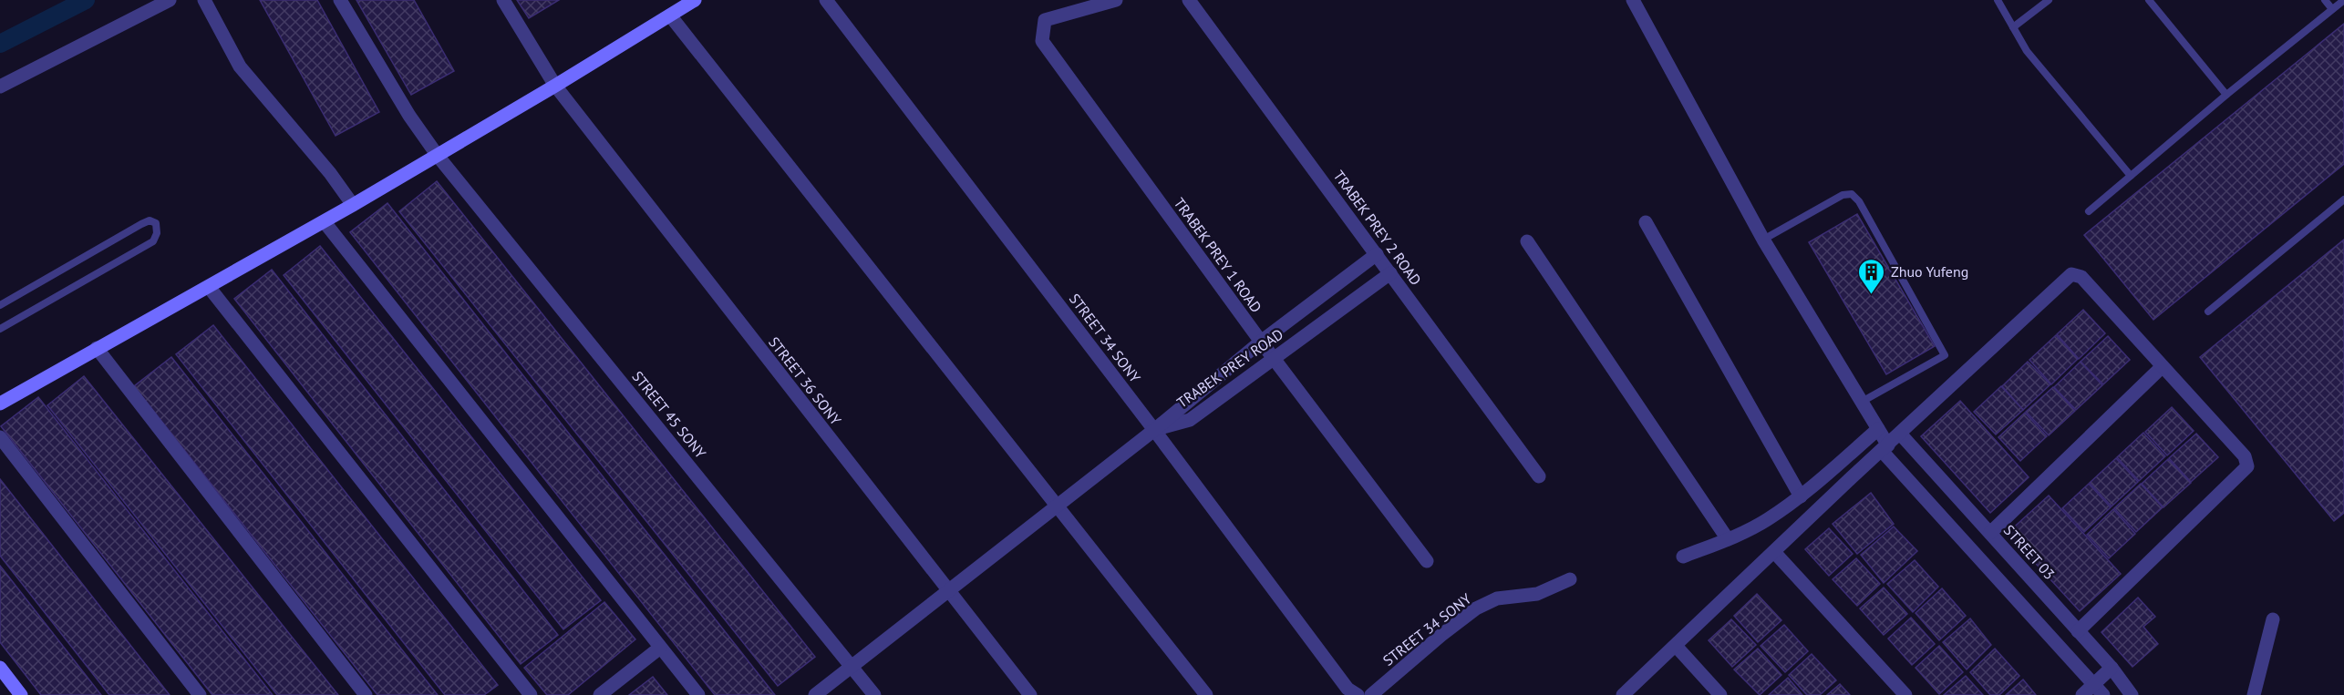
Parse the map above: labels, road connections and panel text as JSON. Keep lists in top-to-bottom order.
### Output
{
  "streets": {
    "street": [
      "TRABEK PREY 2 ROAD",
      "TRABEK PREY 1 ROAD",
      "STREET 34 SONY",
      "TRABEK PREY ROAD",
      "STREET 36 SONY",
      "STREET 45 SONY",
      "STREET 03"
    ]
  },
  "crossings": [
    ["TRABEK PREY 2 ROAD", "TRABEK PREY ROAD"],
    ["TRABEK PREY 1 ROAD", "TRABEK PREY ROAD"],
    ["STREET 34 SONY", "TRABEK PREY ROAD"]
  ],
  "places": {
    "building": ["Zhuo Yufeng"]
  }
}
